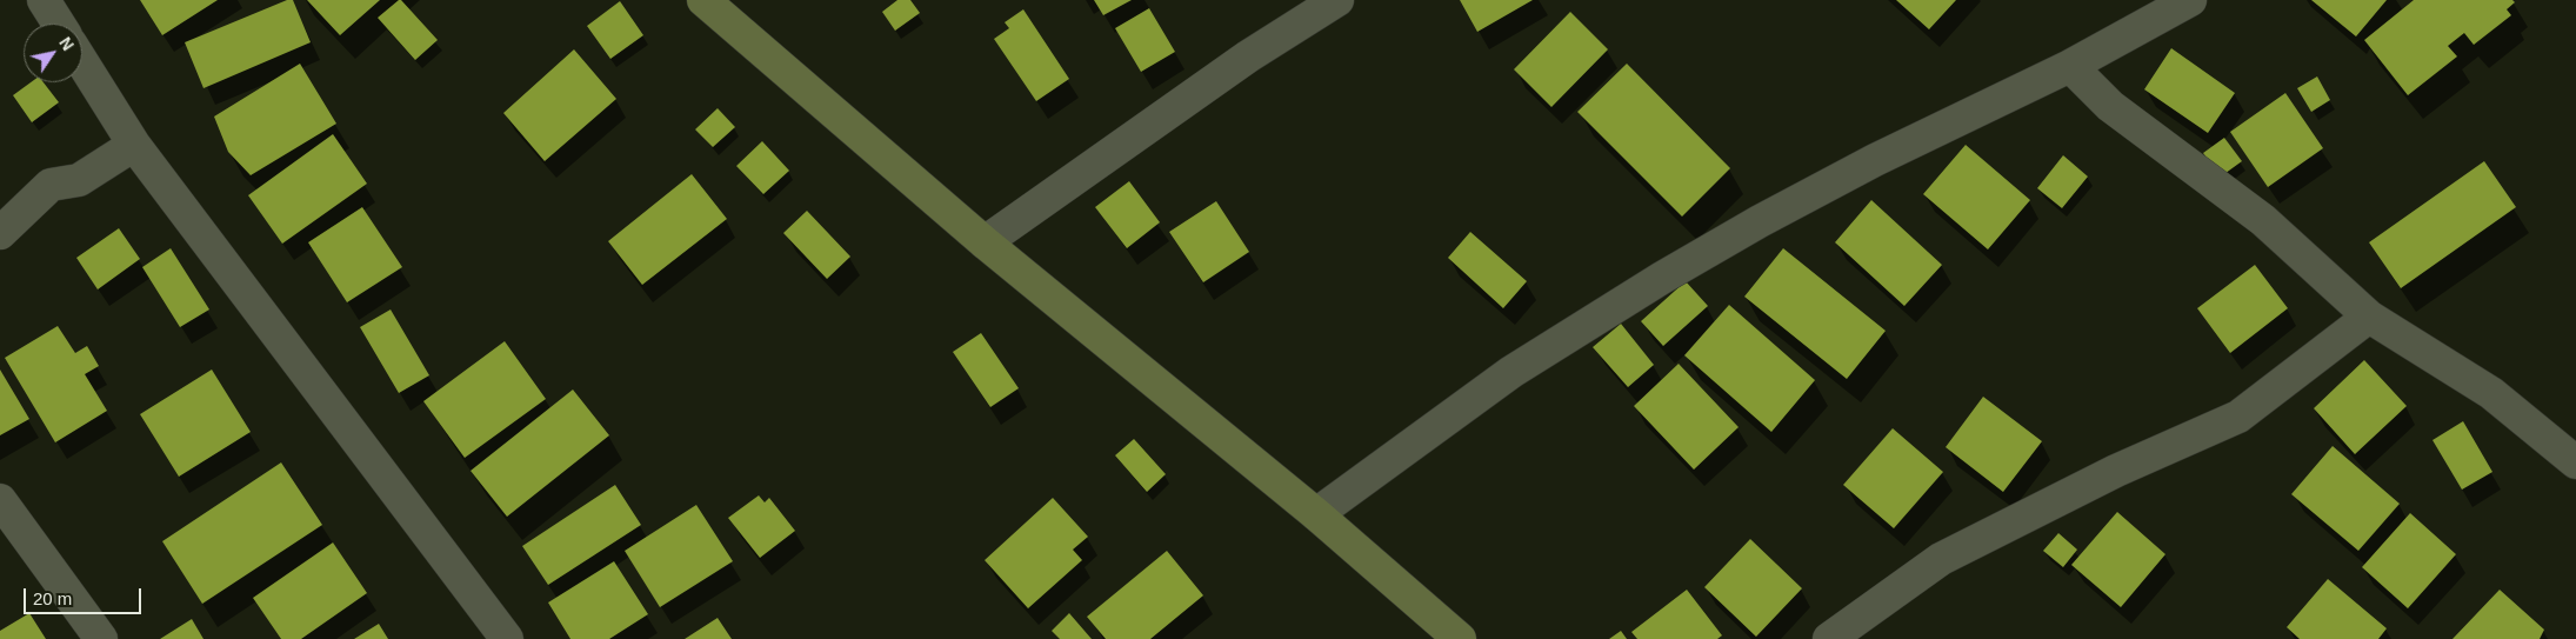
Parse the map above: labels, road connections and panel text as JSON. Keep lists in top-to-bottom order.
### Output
{
  "scale_bar": "20 m",
  "north": "top right"
}
